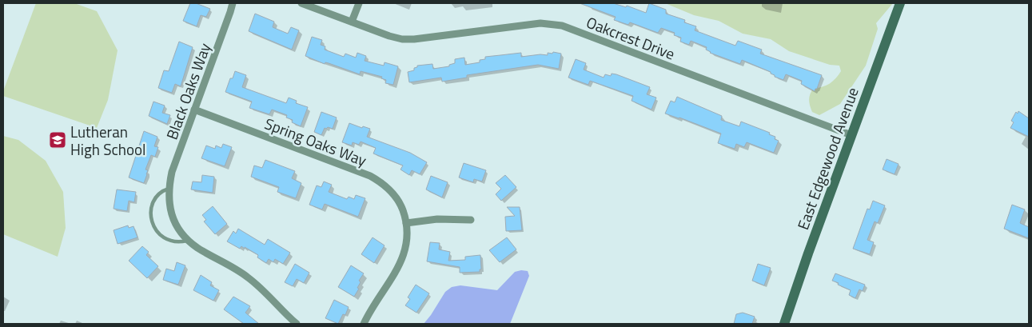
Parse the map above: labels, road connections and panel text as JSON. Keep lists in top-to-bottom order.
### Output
{
  "streets": {
    "main road": ["East Edgewood Avenue"],
    "street": ["Oakcrest Drive", "Black Oaks Way", "Spring Oaks Way"]
  },
  "crossings": [
    ["Oakcrest Drive", "East Edgewood Avenue"],
    ["Black Oaks Way", "Spring Oaks Way"]
  ],
  "places": {
    "school or university": ["Lutheran High School"]
  }
}
